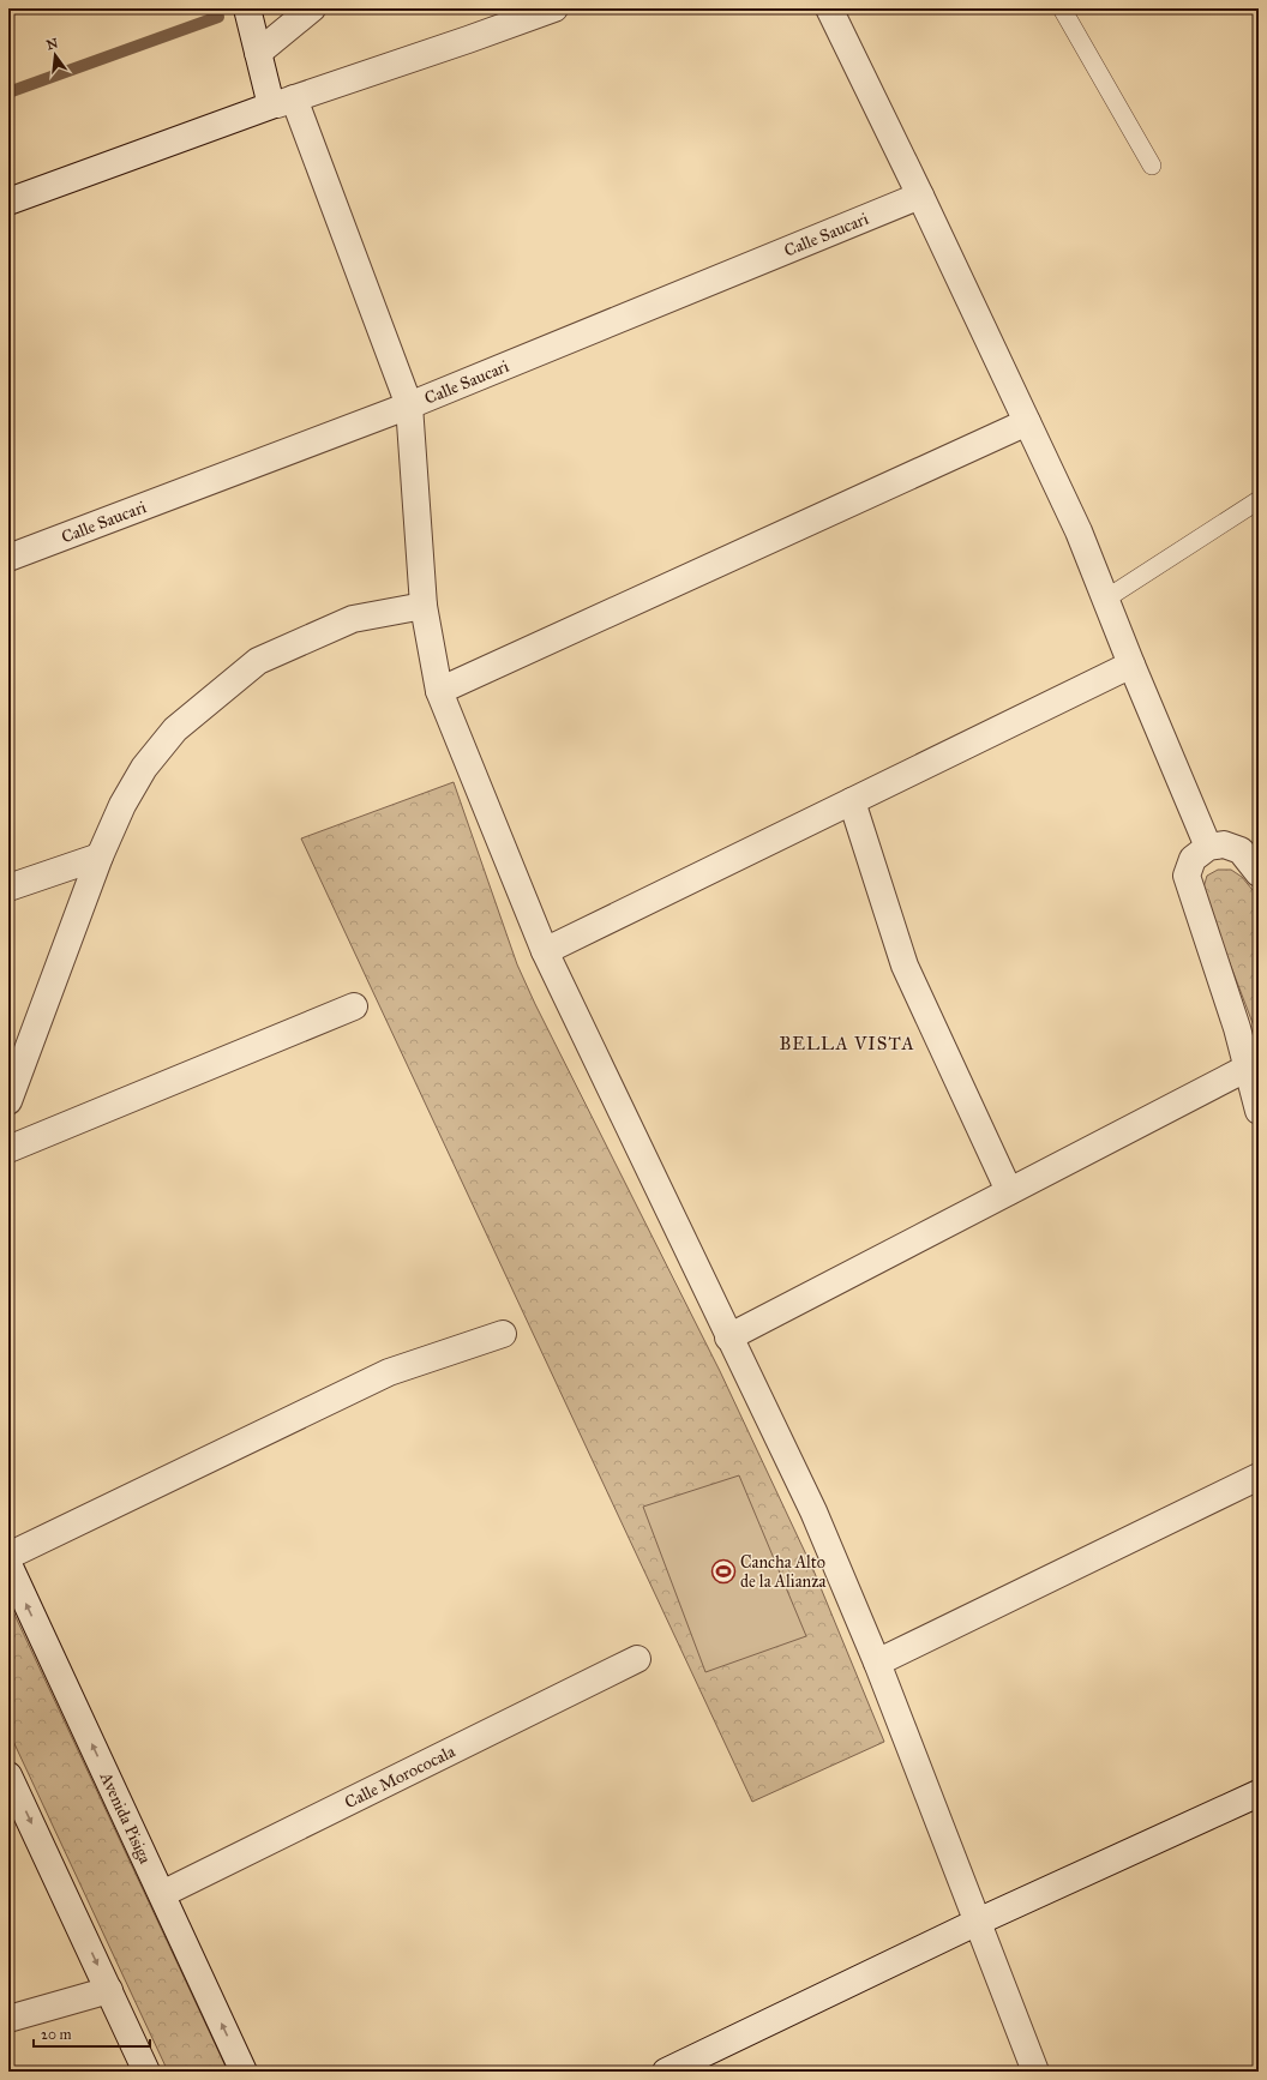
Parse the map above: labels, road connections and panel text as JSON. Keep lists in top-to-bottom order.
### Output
{
  "streets": {
    "street": ["Calle Saucari", "Calle Morococala", "Avenida Pisiga"]
  },
  "crossings": [
    ["Calle Morococala", "Avenida Pisiga"]
  ],
  "districts": ["BELLA VISTA"],
  "places": {
    "sports": ["Cancha Alto de la Alianza"]
  },
  "scale_bar": "20 m",
  "north": "top"
}
